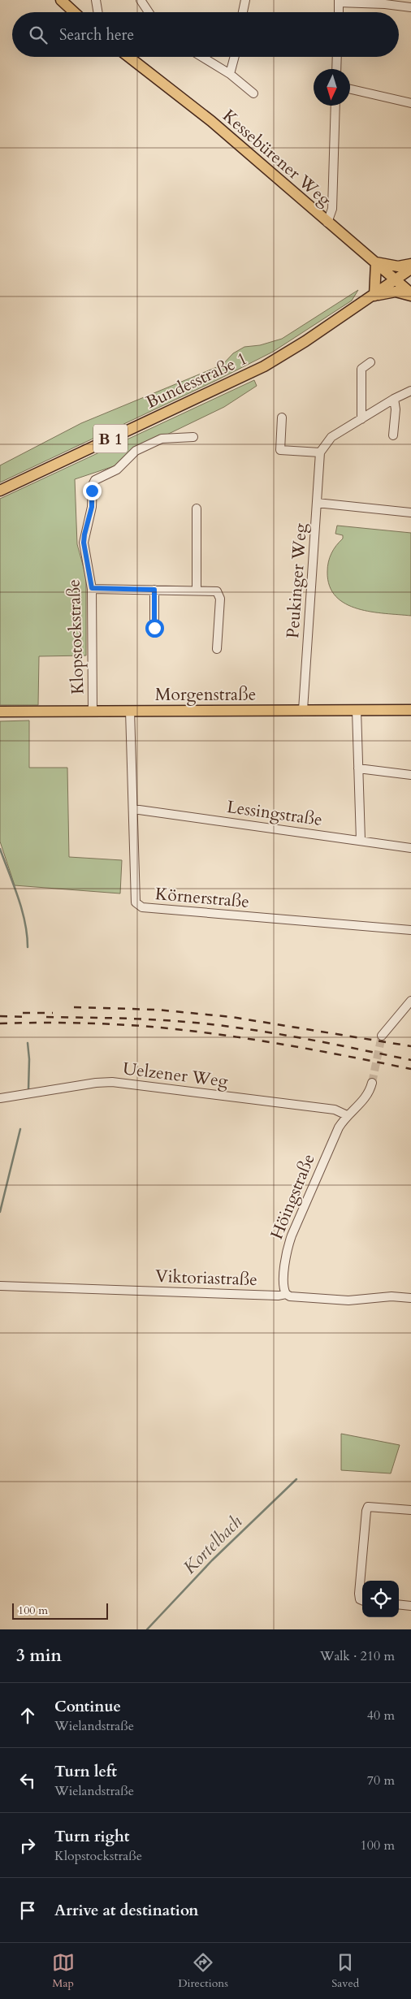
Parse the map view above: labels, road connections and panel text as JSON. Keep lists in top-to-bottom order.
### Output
{
  "streets": {
    "main road": [
      "Kessebürener Weg",
      "Bundesstraße 1",
      "B 1",
      "Morgenstraße"
    ],
    "street": [
      "Peukinger Weg",
      "Klopstockstraße",
      "Lessingstraße",
      "Körnerstraße",
      "Uelzener Weg",
      "Höingstraße",
      "Viktoriastraße"
    ]
  },
  "crossings": [
    ["Kessebürener Weg", "Bundesstraße 1"],
    ["Kessebürener Weg", "B 1"],
    ["Bundesstraße 1", "B 1"],
    ["Peukinger Weg", "Morgenstraße"],
    ["Klopstockstraße", "Morgenstraße"],
    ["Morgenstraße", "Körnerstraße"],
    ["Lessingstraße", "Körnerstraße"],
    ["Uelzener Weg", "Höingstraße"],
    ["Höingstraße", "Viktoriastraße"]
  ],
  "water": ["Kortelbach"],
  "scale_bar": "100 m",
  "north": "bottom",
  "page": {
    "search": "Search here",
    "scale": "100 m",
    "heading": ["3 min", "Walk · 210 m"],
    "list": [
      ["Continue", "Wielandstraße", "40 m"],
      ["Turn left", "Wielandstraße", "70 m"],
      ["Turn right", "Klopstockstraße", "100 m"],
      "Arrive at destination"
    ],
    "nav": ["Map", "Directions", "Saved"]
  }
}
